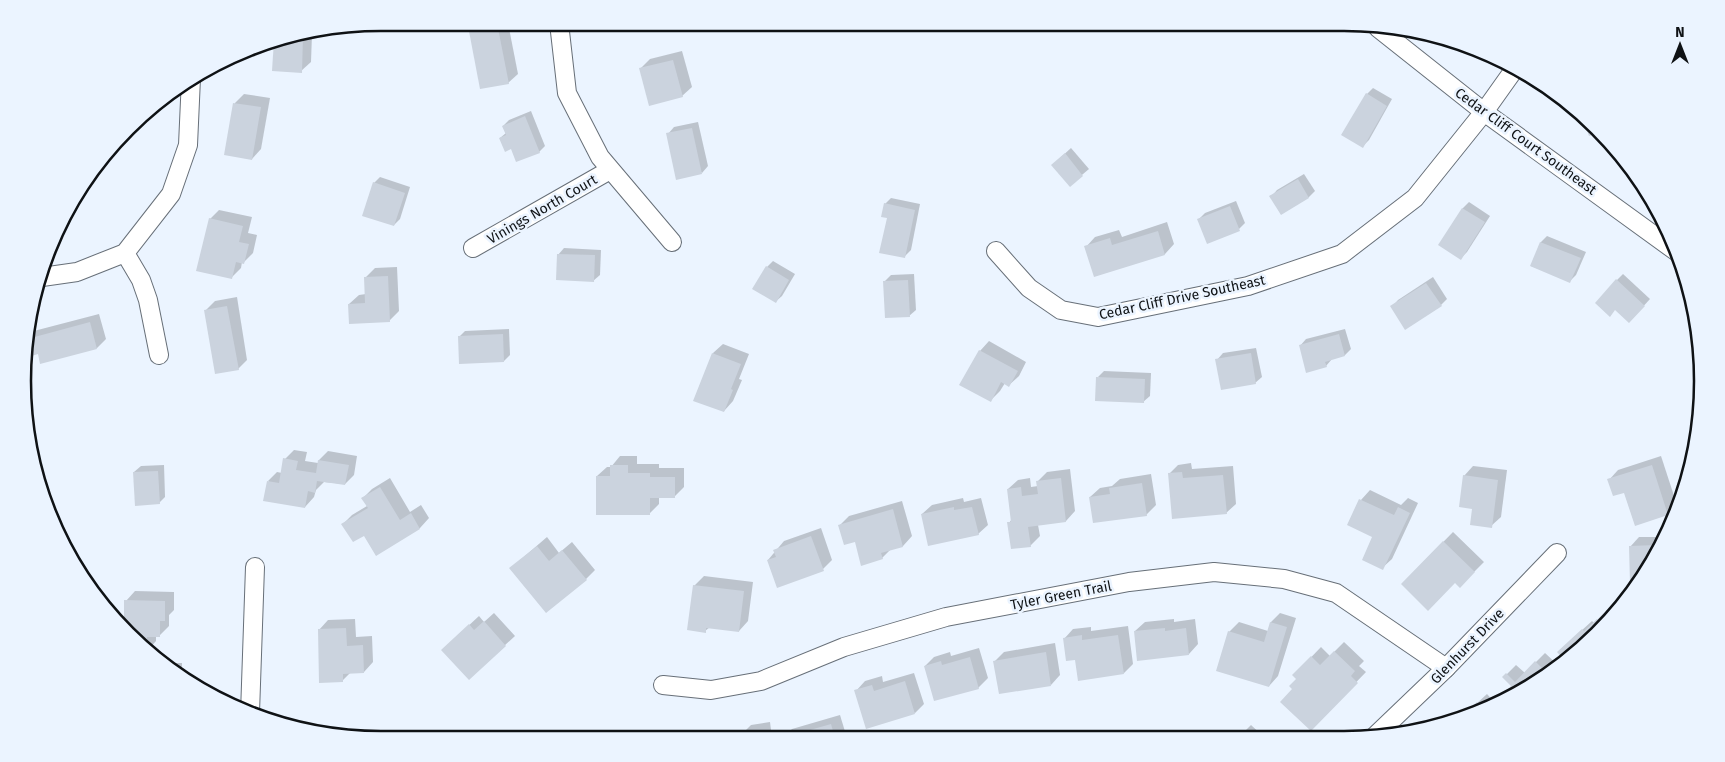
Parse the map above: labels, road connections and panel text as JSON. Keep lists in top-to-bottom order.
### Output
{
  "streets": {
    "street": [
      "Cedar Cliff Court Southeast",
      "Vinings North Court",
      "Cedar Cliff Drive Southeast",
      "Tyler Green Trail",
      "Glenhurst Drive"
    ]
  },
  "crossings": [
    ["Cedar Cliff Court Southeast", "Cedar Cliff Drive Southeast"],
    ["Tyler Green Trail", "Glenhurst Drive"]
  ],
  "north": "top"
}
